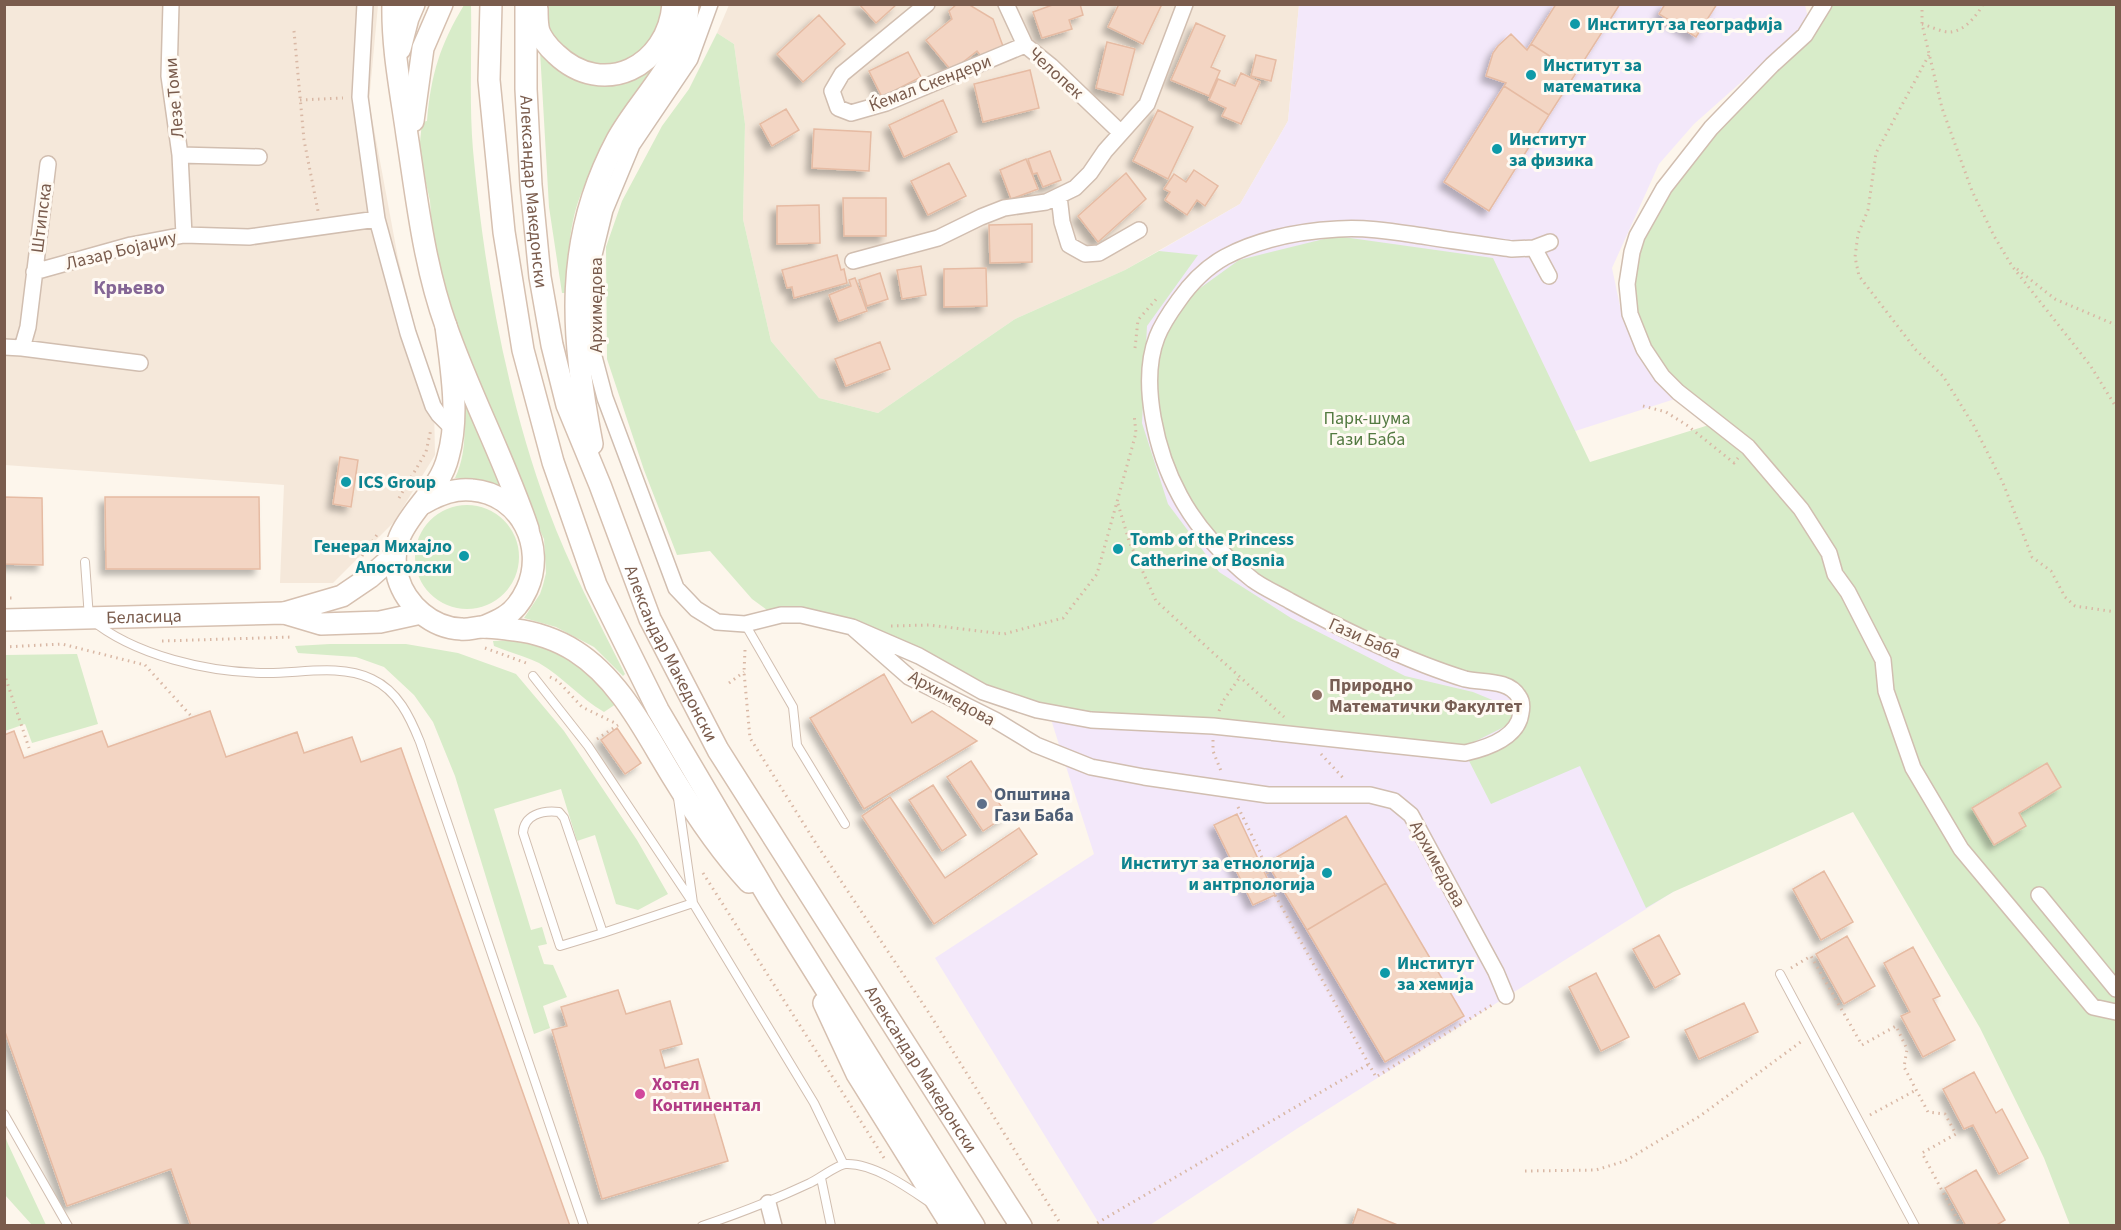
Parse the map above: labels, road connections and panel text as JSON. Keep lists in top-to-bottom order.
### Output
{
  "streets": {
    "street": [
      "Челопек",
      "Ќемал Скендери",
      "Лезе Томи",
      "Александар Македонски",
      "Штипска",
      "Лазар Бојаџиу",
      "Архимедова",
      "Беласица",
      "Гази Баба"
    ]
  },
  "crossings": [
    ["Челопек", "Ќемал Скендери"],
    ["Лезе Томи", "Лазар Бојаџиу"],
    ["Штипска", "Лазар Бојаџиу"],
    ["Архимедова", "Гази Баба"]
  ],
  "districts": ["Крњево"],
  "parks": ["Парк-шума Гази Баба"],
  "places": [
    "Институт за географија",
    "Институт за математика",
    "Институт за физика",
    "ICS Group",
    "Tomb of the Princess Catherine of Bosnia",
    "Генерал Михајло Апостолски",
    "Природно Математички Факултет",
    "Општина Гази Баба",
    "Институт за етнологија и антрпологија",
    "Институт за хемија",
    "Хотел Континентал"
  ]
}
